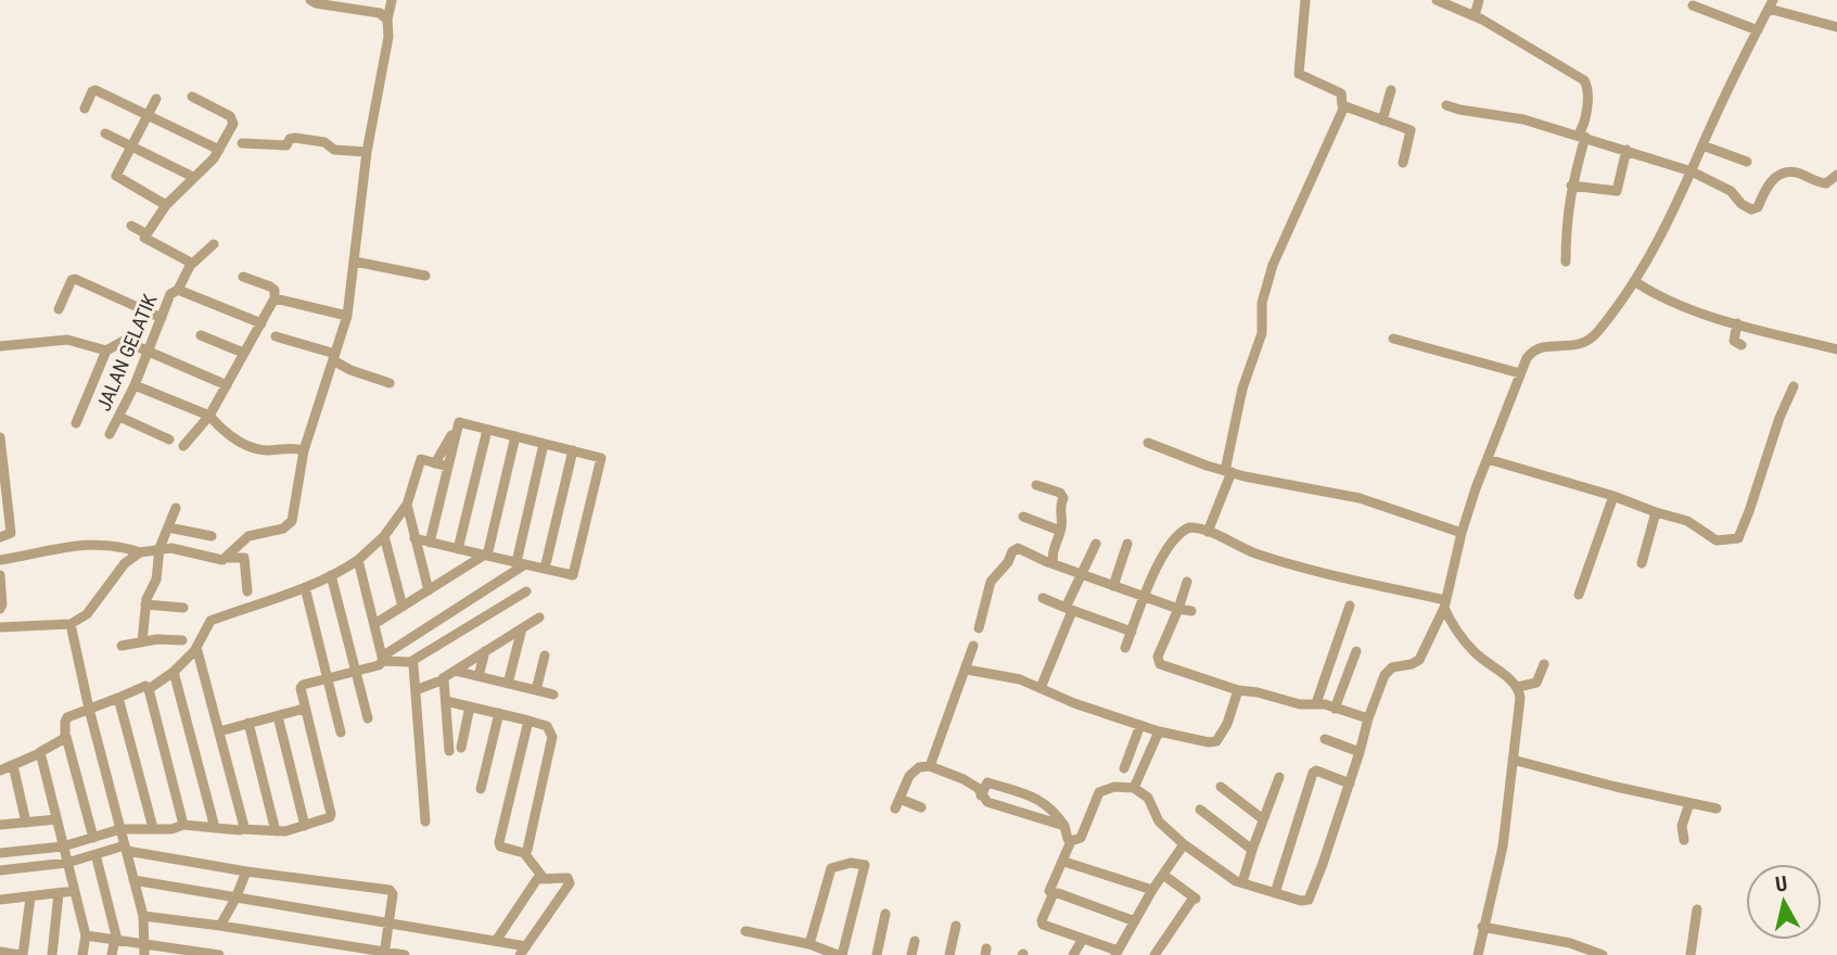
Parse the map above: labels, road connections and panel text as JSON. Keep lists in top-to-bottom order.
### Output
{
  "streets": {
    "street": ["JALAN GELATIK"]
  },
  "north": "top"
}
